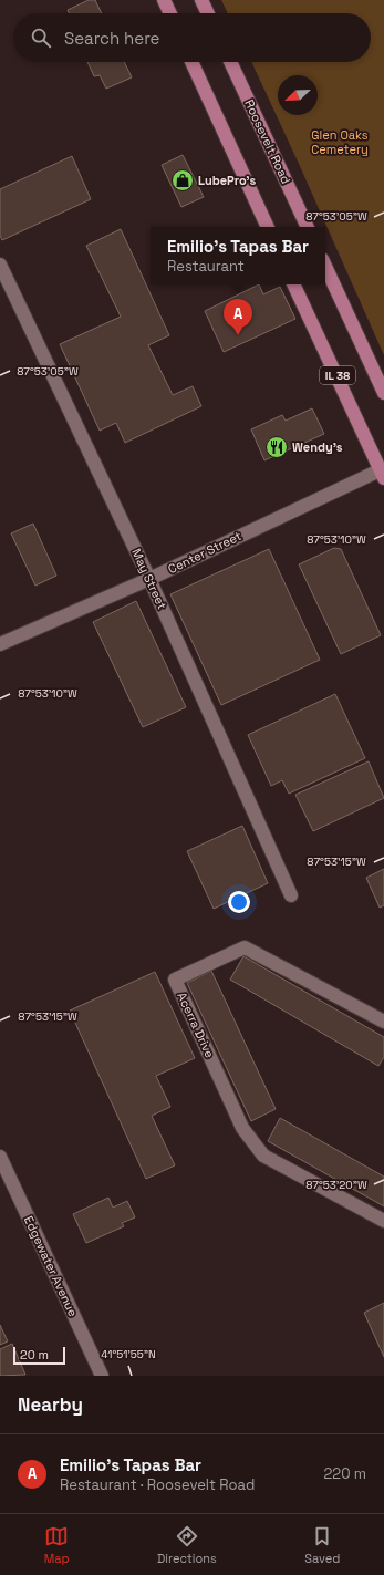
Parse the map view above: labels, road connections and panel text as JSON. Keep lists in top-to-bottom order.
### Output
{
  "streets": {
    "main road": ["Roosevelt Road", "IL 38"],
    "street": [
      "Center Street",
      "May Street",
      "Acerra Drive",
      "Edgewater Avenue"
    ]
  },
  "crossings": [
    ["IL 38", "Center Street"],
    ["Center Street", "May Street"]
  ],
  "parks": ["Glen Oaks Cemetery"],
  "places": {
    "shop": ["LubePro's"],
    "restaurant": ["Wendy's"]
  },
  "scale_bar": "20 m",
  "north": "bottom left",
  "page": {
    "search": "Search here",
    "popup": ["Emilio's Tapas Bar", "Restaurant"],
    "pins": "A",
    "scale": "20 m",
    "heading": "Nearby",
    "list": [
      {
        "mark": "A",
        "name": "Emilio's Tapas Bar",
        "note": "Restaurant · Roosevelt Road",
        "value": "220 m"
      }
    ],
    "nav": ["Map", "Directions", "Saved"]
  },
  "coordinates": [
    "87°53'05\"W",
    "87°53'10\"W",
    "87°53'15\"W",
    "87°53'20\"W",
    "41°51'55\"N"
  ]
}
